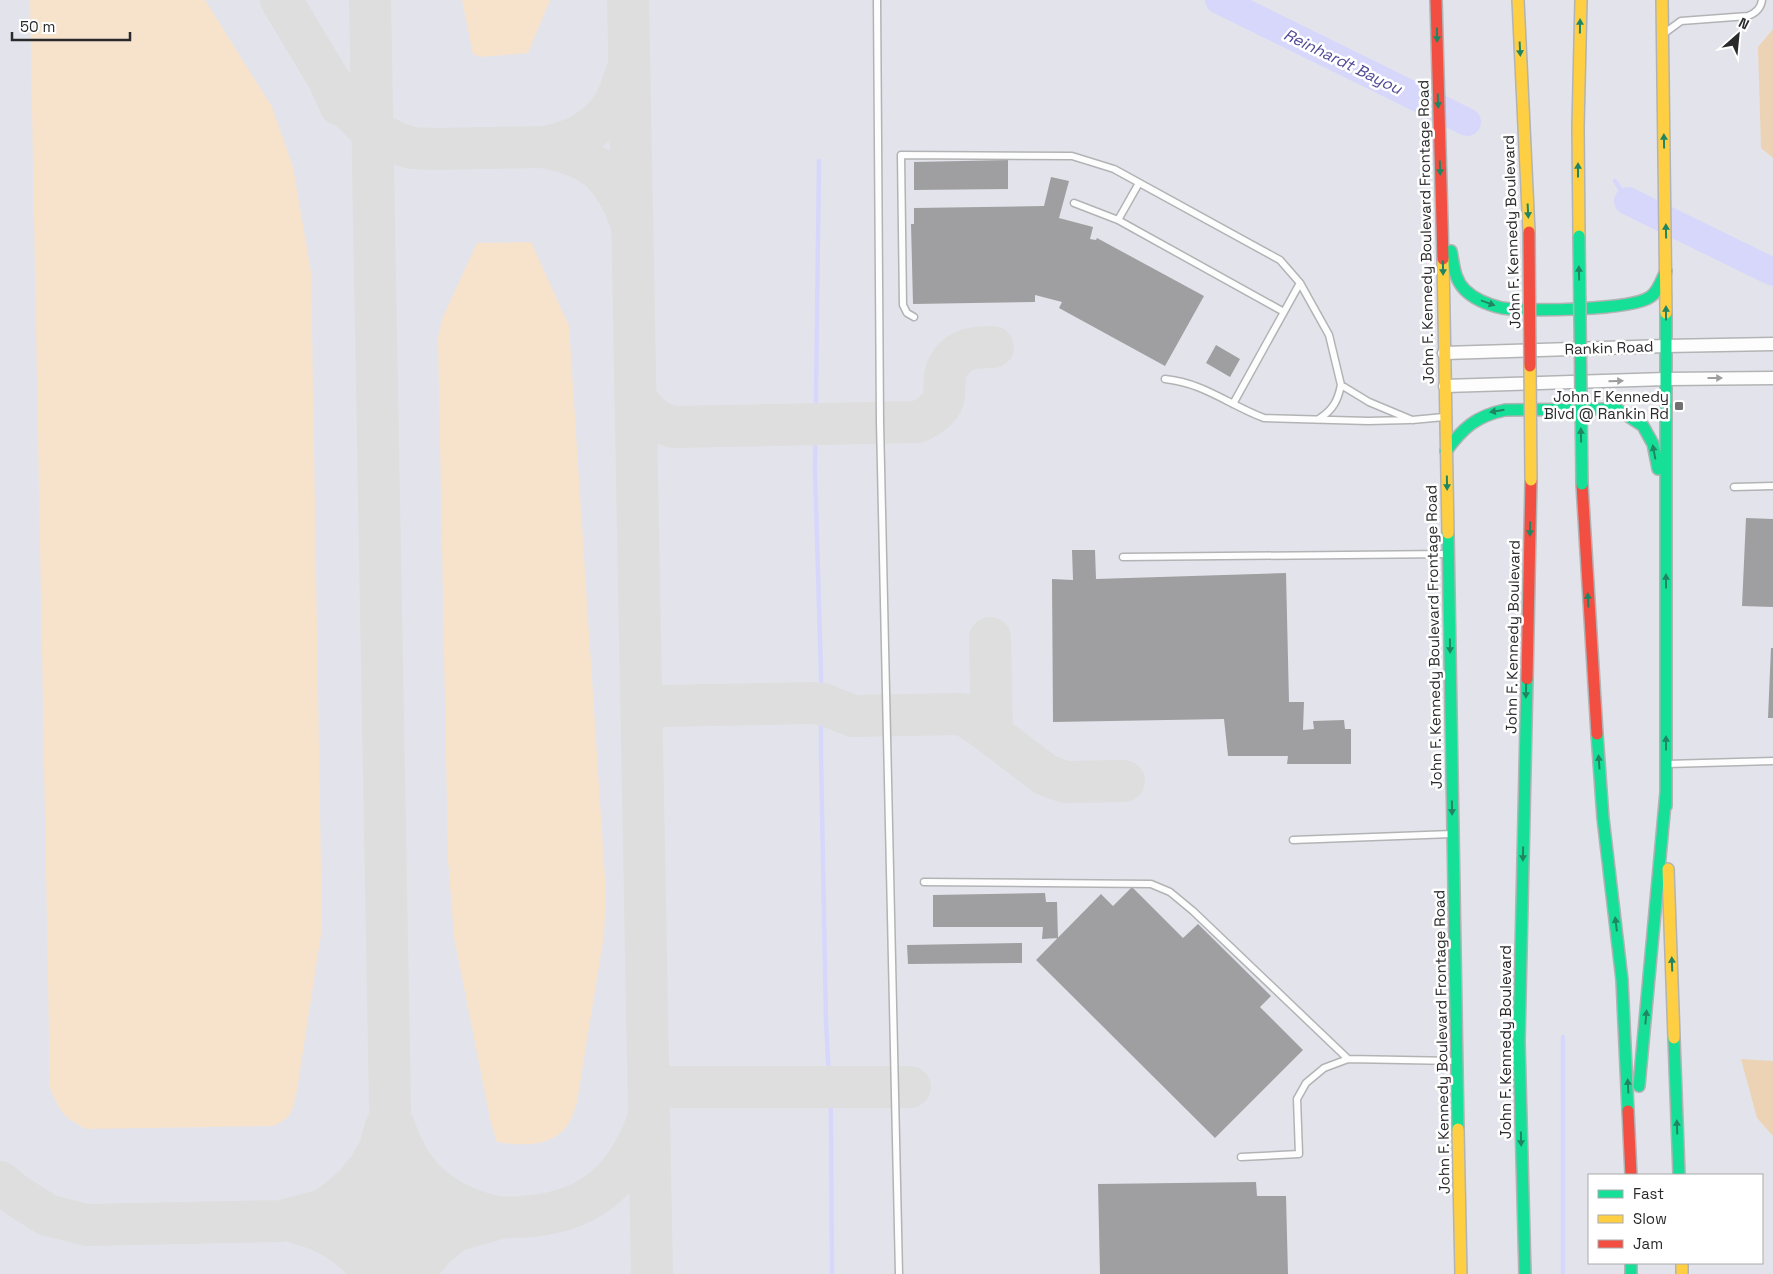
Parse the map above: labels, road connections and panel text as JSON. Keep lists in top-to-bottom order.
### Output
{
  "streets": {
    "main road": ["John F. Kennedy Boulevard Frontage Road", "John F. Kennedy Boulevard"],
    "street": ["Rankin Road"]
  },
  "crossings": [
    ["John F. Kennedy Boulevard Frontage Road", "Rankin Road"]
  ],
  "one_way": ["John F. Kennedy Boulevard Frontage Road"],
  "water": ["Reinhardt Bayou"],
  "places": {
    "transit": ["John F Kennedy Blvd @ Rankin Rd"]
  },
  "legend": ["Fast", "Slow", "Jam"],
  "scale_bar": "50 m",
  "north": "top right"
}
